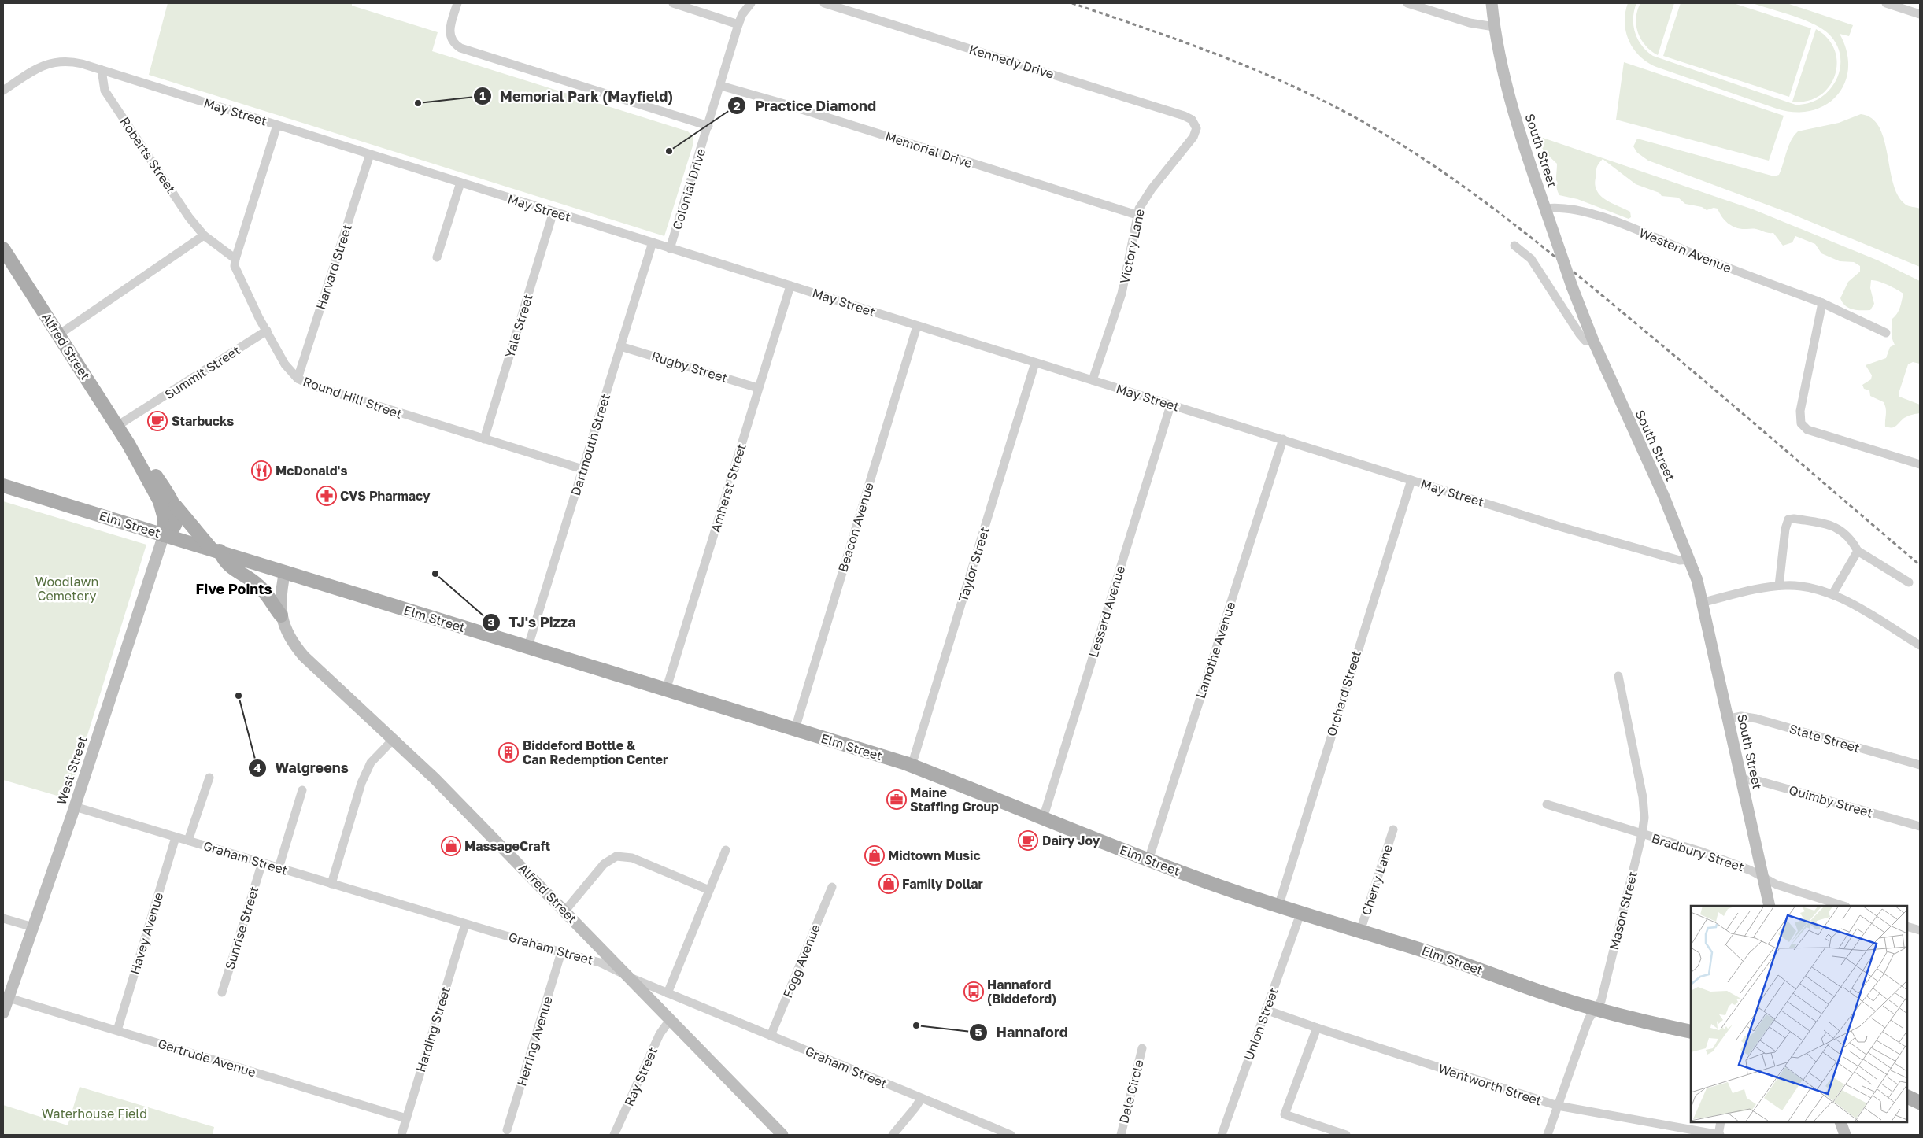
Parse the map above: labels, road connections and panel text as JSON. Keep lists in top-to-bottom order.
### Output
{
  "streets": {
    "main road": ["Alfred Street", "Elm Street"],
    "street": [
      "Kennedy Drive",
      "May Street",
      "Memorial Drive",
      "South Street",
      "Roberts Street",
      "Colonial Drive",
      "Victory Lane",
      "Western Avenue",
      "Harvard Street",
      "Yale Street",
      "Rugby Street",
      "Summit Street",
      "Round Hill Street",
      "Dartmouth Street",
      "Amherst Street",
      "Beacon Avenue",
      "Taylor Street",
      "Lessard Avenue",
      "Lamothe Avenue",
      "Orchard Street",
      "State Street",
      "West Street",
      "Quimby Street",
      "Bradbury Street",
      "Graham Street",
      "Cherry Lane",
      "Mason Street",
      "Sunrise Street",
      "Havey Avenue",
      "Fogg Avenue",
      "Union Street",
      "Harding Street",
      "Herring Avenue",
      "Gertrude Avenue",
      "Ray Street",
      "Wentworth Street",
      "Dale Circle"
    ]
  },
  "crossings": [
    ["Kennedy Drive", "Victory Lane"],
    ["May Street", "South Street"],
    ["May Street", "Roberts Street"],
    ["May Street", "Colonial Drive"],
    ["May Street", "Victory Lane"],
    ["May Street", "Harvard Street"],
    ["May Street", "Yale Street"],
    ["May Street", "Dartmouth Street"],
    ["May Street", "Amherst Street"],
    ["May Street", "Beacon Avenue"],
    ["May Street", "Taylor Street"],
    ["May Street", "Lessard Avenue"],
    ["May Street", "Lamothe Avenue"],
    ["May Street", "Orchard Street"],
    ["Memorial Drive", "Colonial Drive"],
    ["Memorial Drive", "Victory Lane"],
    ["South Street", "Western Avenue"],
    ["South Street", "State Street"],
    ["South Street", "Quimby Street"],
    ["South Street", "Bradbury Street"],
    ["Roberts Street", "Round Hill Street"],
    ["Harvard Street", "Round Hill Street"],
    ["Yale Street", "Round Hill Street"],
    ["Alfred Street", "Summit Street"],
    ["Alfred Street", "Elm Street"],
    ["Alfred Street", "West Street"],
    ["Alfred Street", "Graham Street"],
    ["Alfred Street", "Ray Street"],
    ["Rugby Street", "Dartmouth Street"],
    ["Rugby Street", "Amherst Street"],
    ["Summit Street", "Round Hill Street"],
    ["Round Hill Street", "Dartmouth Street"],
    ["Dartmouth Street", "Elm Street"],
    ["Amherst Street", "Elm Street"],
    ["Elm Street", "Beacon Avenue"],
    ["Elm Street", "Taylor Street"],
    ["Elm Street", "Lessard Avenue"],
    ["Elm Street", "Lamothe Avenue"],
    ["Elm Street", "Orchard Street"],
    ["Elm Street", "West Street"],
    ["Elm Street", "Cherry Lane"],
    ["Elm Street", "Mason Street"],
    ["Elm Street", "Union Street"],
    ["West Street", "Graham Street"],
    ["West Street", "Gertrude Avenue"],
    ["Bradbury Street", "Mason Street"],
    ["Graham Street", "Sunrise Street"],
    ["Graham Street", "Havey Avenue"],
    ["Graham Street", "Fogg Avenue"],
    ["Graham Street", "Harding Street"],
    ["Graham Street", "Herring Avenue"],
    ["Mason Street", "Wentworth Street"],
    ["Havey Avenue", "Gertrude Avenue"],
    ["Union Street", "Wentworth Street"],
    ["Harding Street", "Gertrude Avenue"]
  ],
  "districts": ["Five Points"],
  "parks": ["Woodlawn Cemetery", "Waterhouse Field"],
  "places": {
    "other": [
      "Memorial Park (Mayfield)",
      "Practice Diamond",
      "TJ's Pizza",
      "Walgreens",
      "Hannaford"
    ],
    "cafe": ["Starbucks", "Dairy Joy"],
    "restaurant": ["McDonald's"],
    "pharmacy": ["CVS Pharmacy"],
    "building": ["Biddeford Bottle & Can Redemption Center"],
    "office": ["Maine Staffing Group"],
    "shop": ["MassageCraft", "Midtown Music", "Family Dollar"],
    "bus stop": ["Hannaford (Biddeford)"]
  }
}
